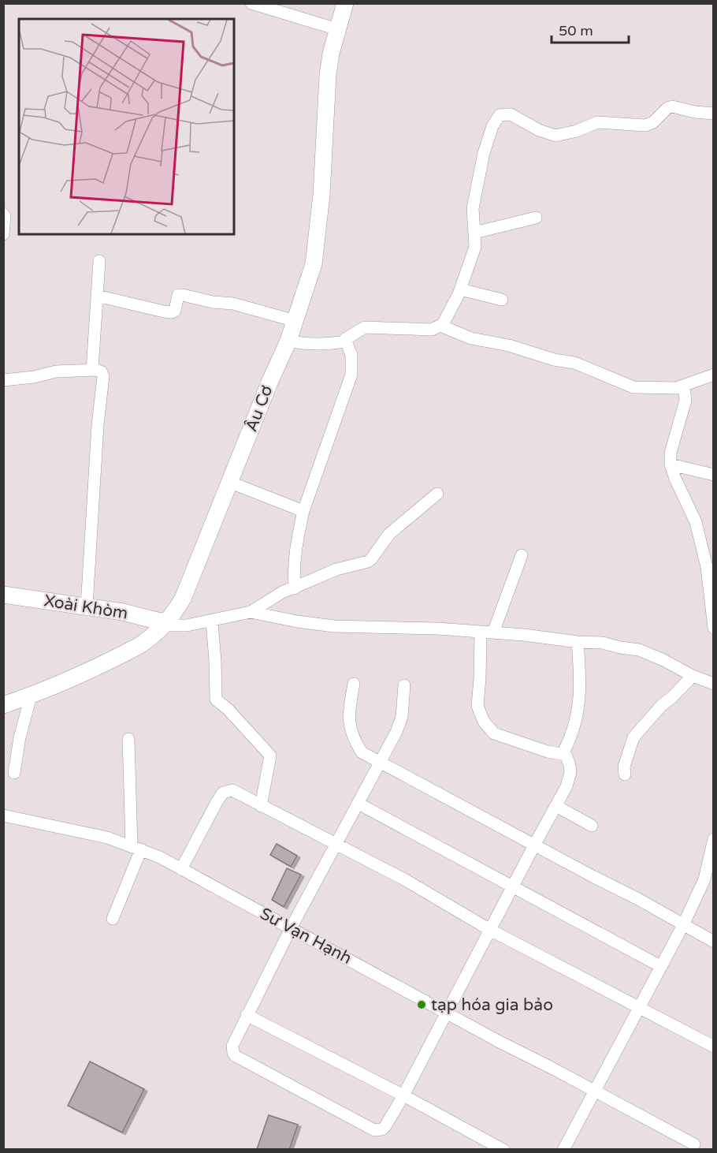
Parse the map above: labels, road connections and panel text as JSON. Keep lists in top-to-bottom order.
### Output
{
  "streets": {
    "main road": ["Âu Cơ", "Xoài Khòm"],
    "street": ["Sư Vạn Hạnh"]
  },
  "crossings": [
    ["Âu Cơ", "Xoài Khòm"]
  ],
  "places": ["tạp hóa gia bảo"],
  "scale_bar": "50 m"
}
